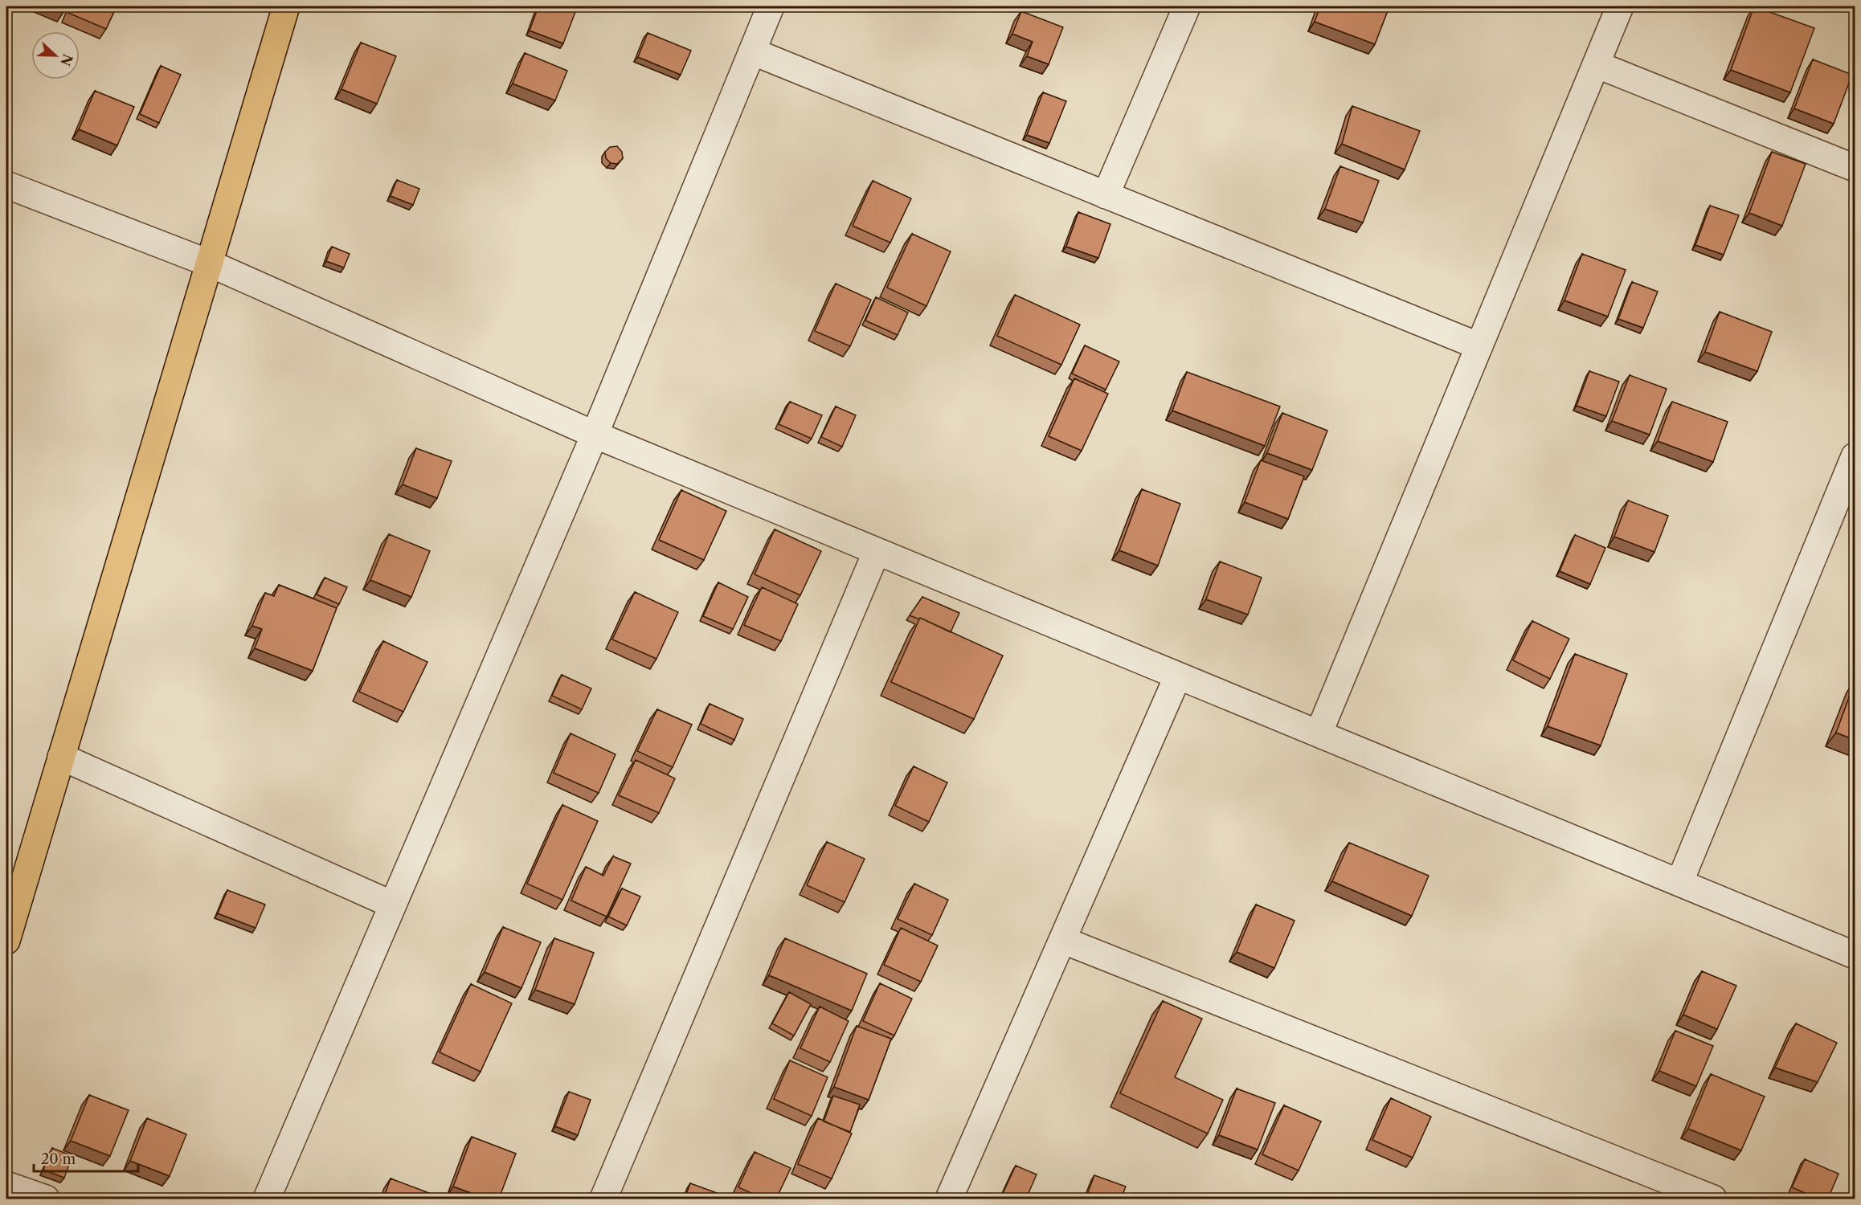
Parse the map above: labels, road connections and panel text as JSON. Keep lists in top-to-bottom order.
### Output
{
  "scale_bar": "20 m",
  "north": "right"
}
